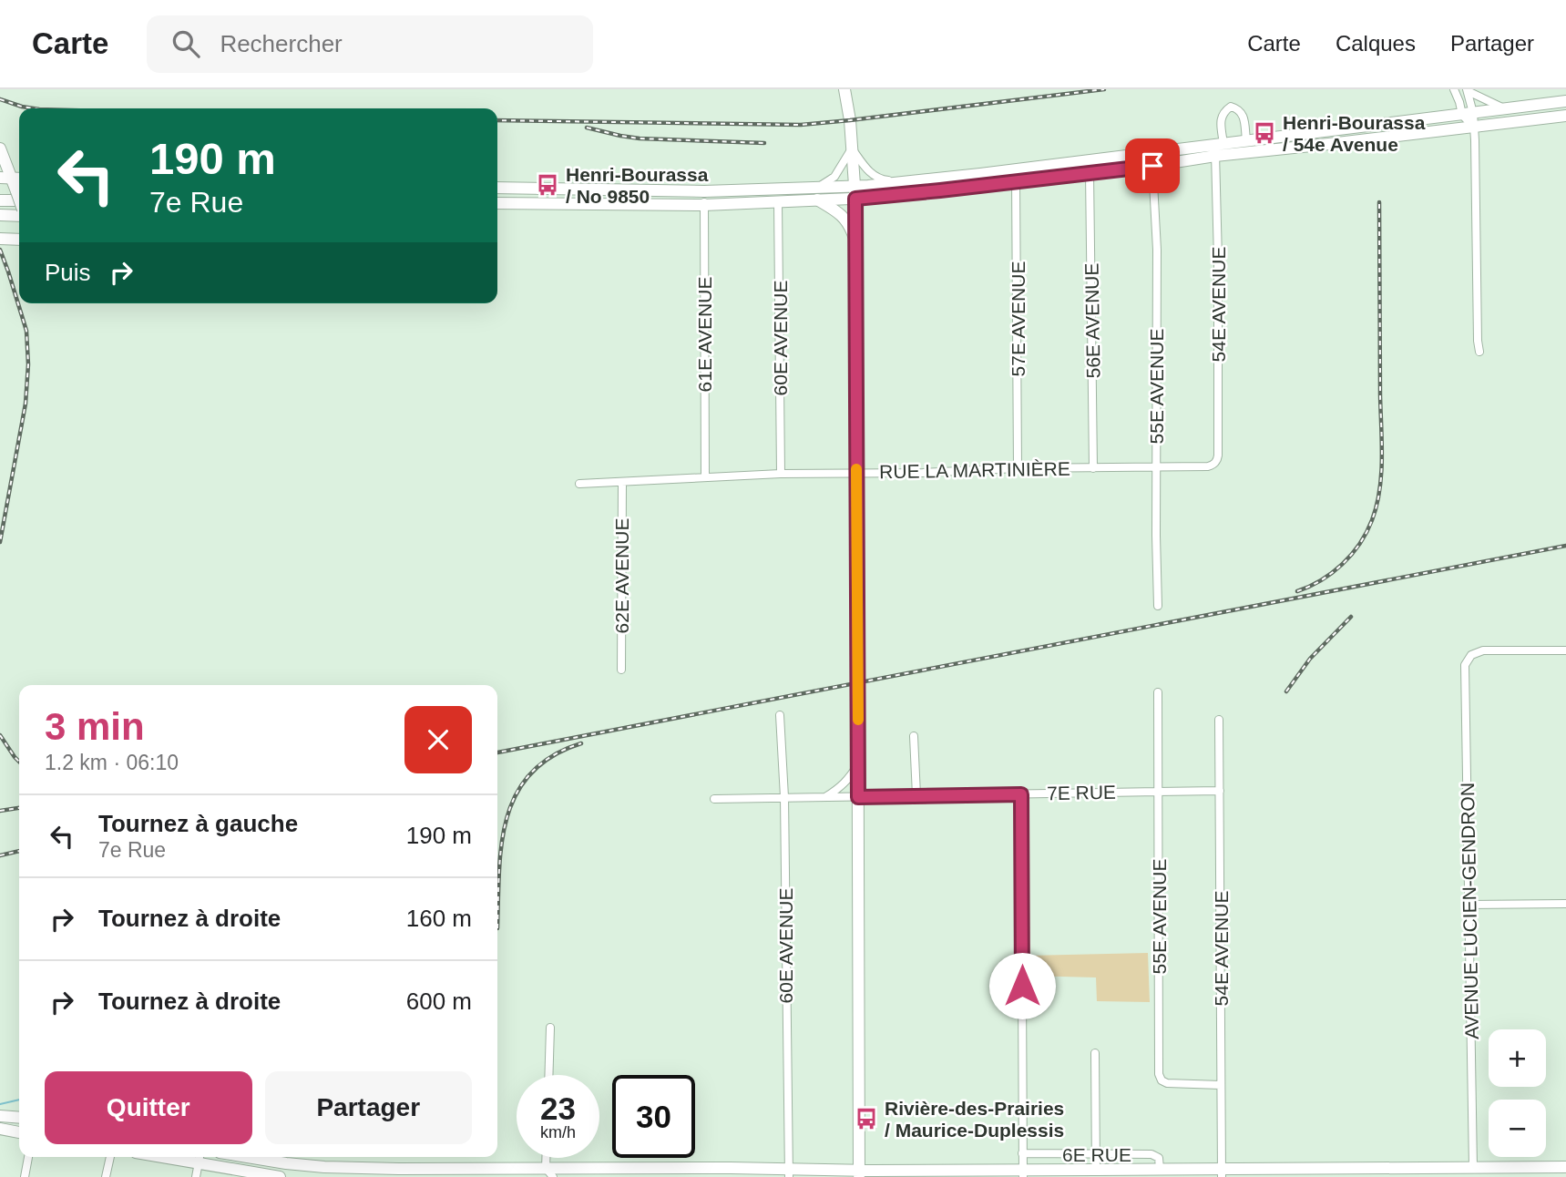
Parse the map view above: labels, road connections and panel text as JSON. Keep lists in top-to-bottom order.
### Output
{
  "streets": {
    "street": [
      "54E AVENUE",
      "57E AVENUE",
      "56E AVENUE",
      "61E AVENUE",
      "60E AVENUE",
      "55E AVENUE",
      "RUE LA MARTINIÈRE",
      "62E AVENUE",
      "7E RUE",
      "AVENUE LUCIEN-GENDRON",
      "6E RUE"
    ]
  },
  "crossings": [
    ["54E AVENUE", "55E AVENUE"],
    ["54E AVENUE", "RUE LA MARTINIÈRE"],
    ["54E AVENUE", "7E RUE"],
    ["57E AVENUE", "RUE LA MARTINIÈRE"],
    ["56E AVENUE", "RUE LA MARTINIÈRE"],
    ["61E AVENUE", "RUE LA MARTINIÈRE"],
    ["60E AVENUE", "RUE LA MARTINIÈRE"],
    ["60E AVENUE", "7E RUE"],
    ["55E AVENUE", "RUE LA MARTINIÈRE"],
    ["55E AVENUE", "7E RUE"],
    ["RUE LA MARTINIÈRE", "62E AVENUE"]
  ],
  "places": {
    "bus stop": ["Henri-Bourassa / 54e Avenue", "Henri-Bourassa / No 9850", "Rivière-des-Prairies / Maurice-Duplessis"]
  },
  "page": {
    "header": "Carte",
    "search": "Rechercher",
    "nav": ["Carte", "Calques", "Partager"],
    "turn": ["190 m", "7e Rue"],
    "then": "Puis",
    "heading": ["3 min", "1.2 km · 06:10"],
    "list": [
      {
        "name": "Tournez à gauche",
        "note": "7e Rue",
        "value": "190 m"
      },
      {
        "name": "Tournez à droite",
        "value": "160 m"
      },
      {
        "name": "Tournez à droite",
        "value": "600 m"
      }
    ],
    "map_buttons": ["+", "−"],
    "buttons": ["Quitter", "Partager"],
    "speed": "23 km/h",
    "limit": "30"
  }
}
